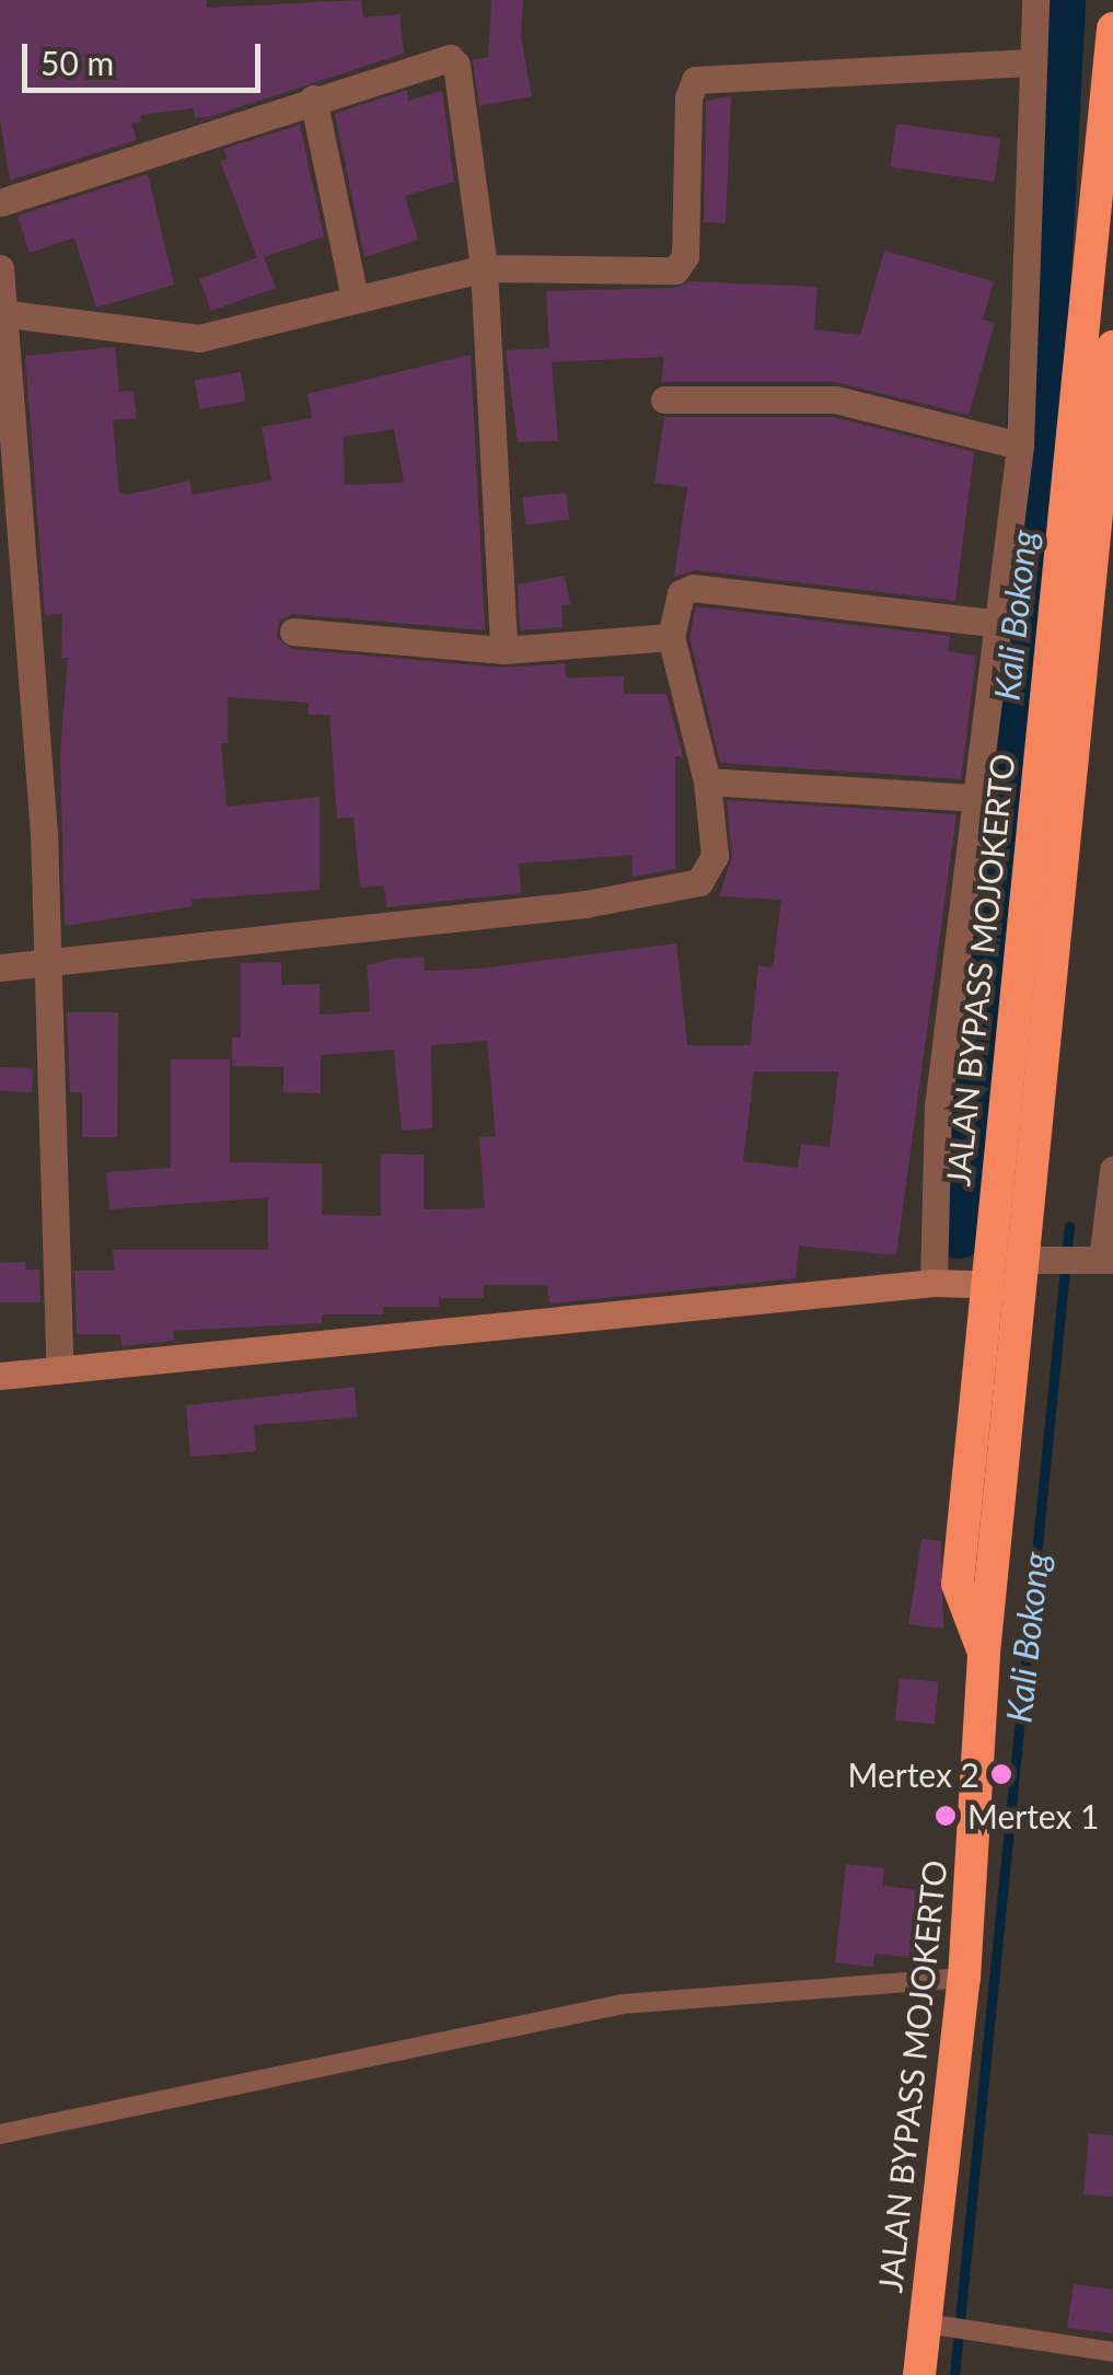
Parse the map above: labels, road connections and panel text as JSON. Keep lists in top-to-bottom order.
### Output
{
  "streets": {
    "highway": ["JALAN BYPASS MOJOKERTO"]
  },
  "water": ["Kali Bokong"],
  "places": ["Mertex 2", "Mertex 1"],
  "scale_bar": "50 m"
}
